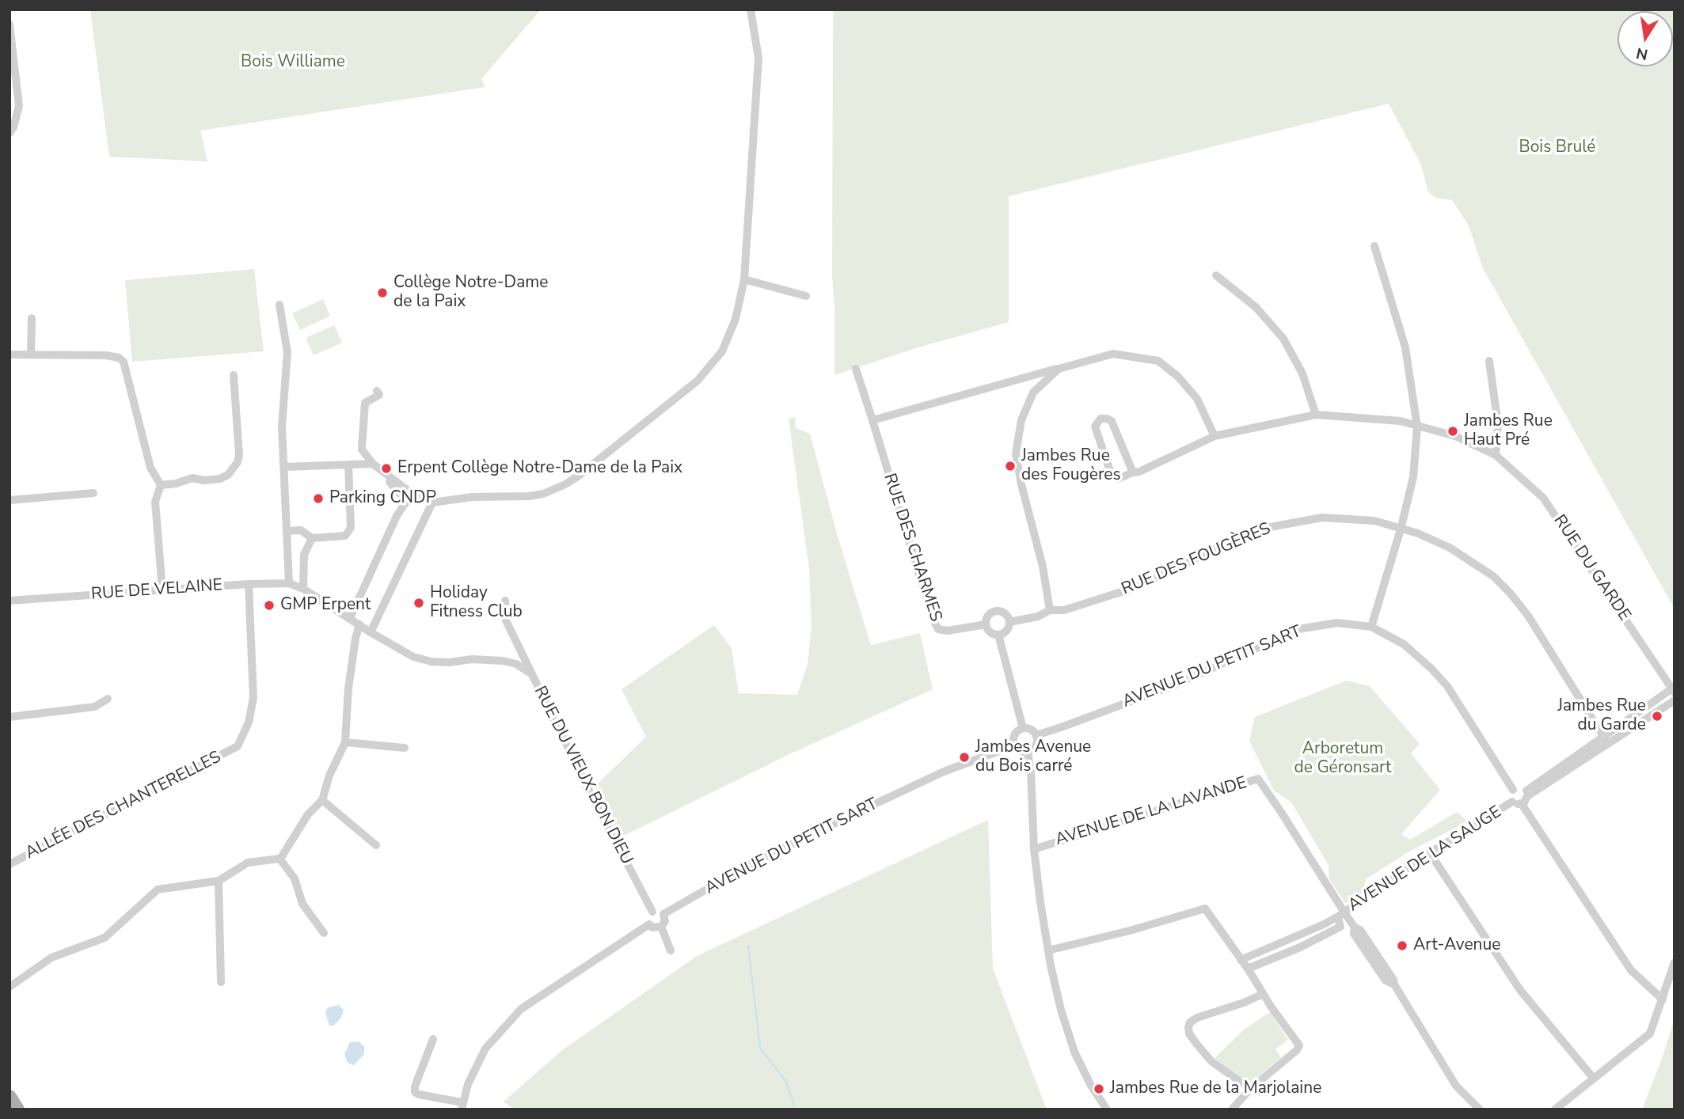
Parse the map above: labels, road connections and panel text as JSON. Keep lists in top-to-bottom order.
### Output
{
  "streets": {
    "street": [
      "RUE DES CHARMES",
      "RUE DES FOUGÈRES",
      "RUE DU GARDE",
      "RUE DE VELAINE",
      "AVENUE DU PETIT SART",
      "RUE DU VIEUX BON DIEU",
      "ALLÉE DES CHANTERELLES",
      "AVENUE DE LA LAVANDE",
      "AVENUE DE LA SAUGE"
    ]
  },
  "crossings": [
    ["RUE DES CHARMES", "RUE DES FOUGÈRES"],
    ["RUE DES FOUGÈRES", "AVENUE DE LA SAUGE"],
    ["RUE DU GARDE", "AVENUE DE LA SAUGE"],
    ["RUE DE VELAINE", "ALLÉE DES CHANTERELLES"],
    ["AVENUE DU PETIT SART", "RUE DU VIEUX BON DIEU"],
    ["AVENUE DU PETIT SART", "AVENUE DE LA SAUGE"],
    ["AVENUE DE LA LAVANDE", "AVENUE DE LA SAUGE"]
  ],
  "parks": ["Bois Williame", "Bois Brulé", "Arboretum de Géronsart"],
  "places": [
    "Collège Notre-Dame de la Paix",
    "Jambes Rue Haut Pré",
    "Jambes Rue des Fougères",
    "Erpent Collège Notre-Dame de la Paix",
    "Parking CNDP",
    "Holiday Fitness Club",
    "GMP Erpent",
    "Jambes Rue du Garde",
    "Jambes Avenue du Bois carré",
    "Art-Avenue",
    "Jambes Rue de la Marjolaine"
  ],
  "north": "bottom"
}
